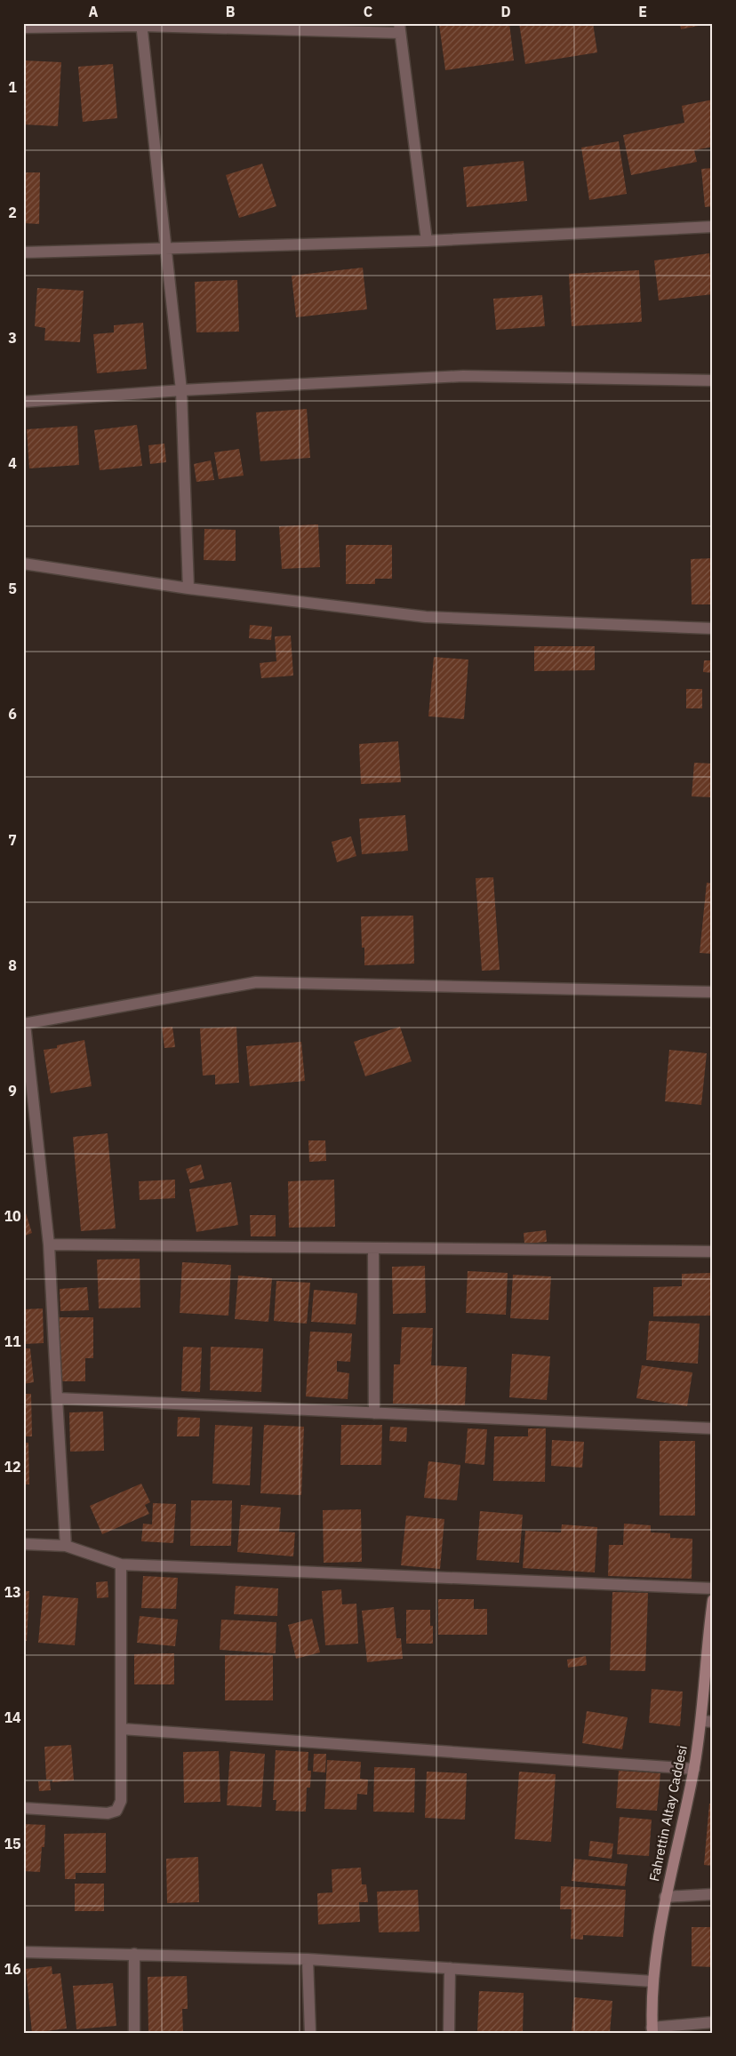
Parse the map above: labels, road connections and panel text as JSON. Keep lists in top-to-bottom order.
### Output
{
  "streets": {
    "street": ["Fahrettin Altay Caddesi"]
  },
  "grid": {
    "columns": [
      "A",
      "B",
      "C",
      "D",
      "E"
    ],
    "rows": [
      "1",
      "2",
      "3",
      "4",
      "5",
      "6",
      "7",
      "8",
      "9",
      "10",
      "11",
      "12",
      "13",
      "14",
      "15",
      "16"
    ]
  }
}
